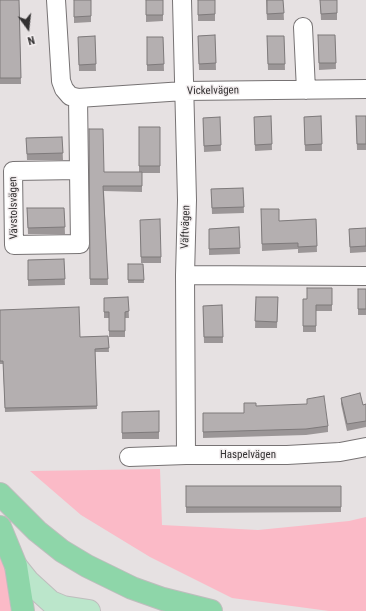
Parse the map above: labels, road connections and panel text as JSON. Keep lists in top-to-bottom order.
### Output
{
  "streets": {
    "street": [
      "Vickelvägen",
      "Vävstolsvägen",
      "Väftvägen",
      "Haspelvägen"
    ]
  },
  "crossings": [
    ["Vickelvägen", "Vävstolsvägen"],
    ["Vickelvägen", "Väftvägen"],
    ["Väftvägen", "Haspelvägen"]
  ],
  "north": "bottom"
}
